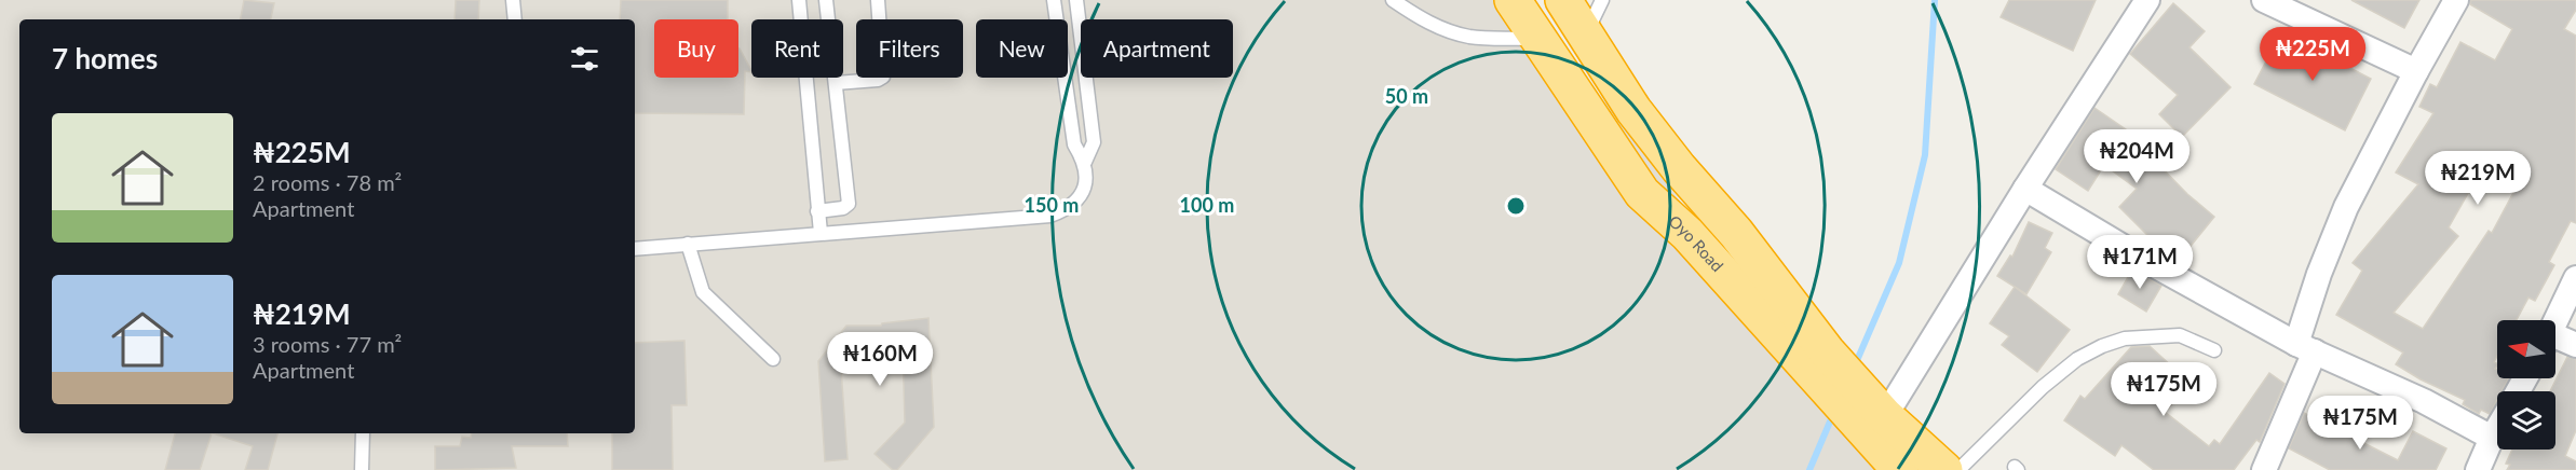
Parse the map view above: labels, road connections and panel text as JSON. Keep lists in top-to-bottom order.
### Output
{
  "streets": {
    "highway": ["Oyo Road"]
  },
  "north": "left",
  "page": {
    "chip": [
      "Buy",
      "Rent",
      "Filters",
      "New",
      "Apartment"
    ],
    "heading": "7 homes",
    "price": [
      "₦225M",
      "₦204M",
      "₦219M",
      "₦171M",
      "₦160M",
      "₦175M",
      "₦175M"
    ],
    "list": [
      {
        "name": "₦225M",
        "note": "2 rooms · 78 m² · Apartment"
      },
      {
        "name": "₦219M",
        "note": "3 rooms · 77 m² · Apartment"
      }
    ]
  },
  "rings": ["50 m", "150 m", "100 m"]
}
